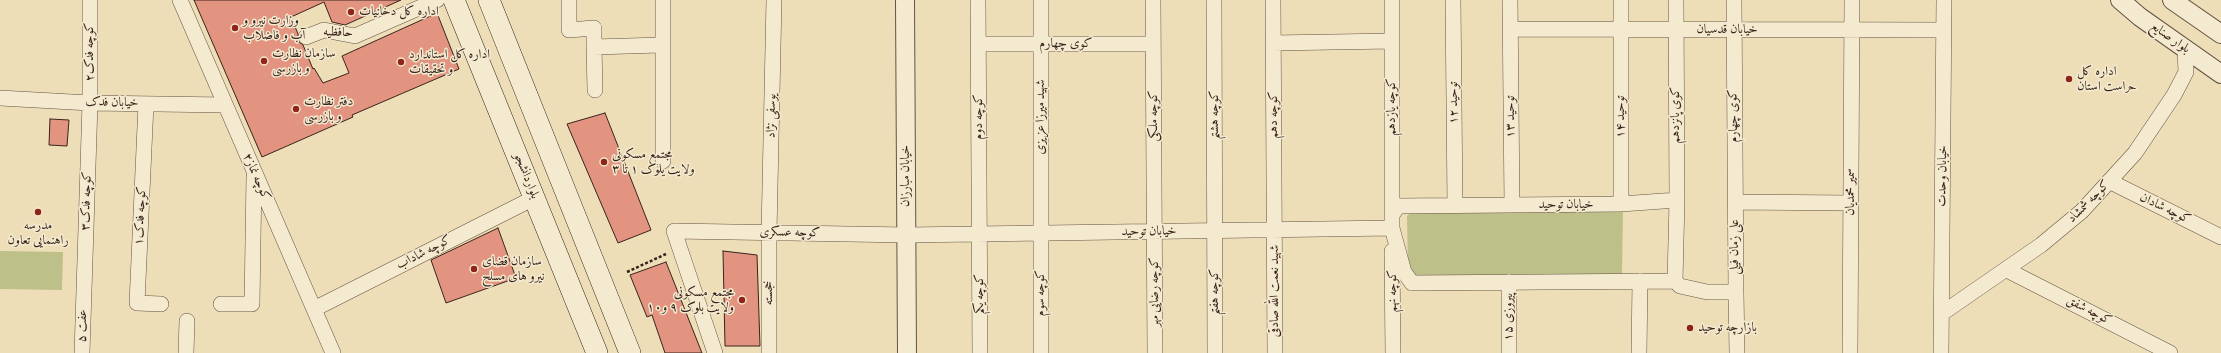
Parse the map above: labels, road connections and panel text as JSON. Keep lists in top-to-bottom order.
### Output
{
  "streets": {
    "main road": ["بلواردانشجو"],
    "street": [
      "خیابان قدسیان",
      "حافظیه",
      "بلوار صنایع",
      "کوی چهارم",
      "کوچه فدک۲",
      "خیابان فدک",
      "توحید ۱۲",
      "کوچه یازدهم",
      "کوچه هشتم",
      "کوچه دهم",
      "کوی پانزدهم",
      "یوسفی نژاد",
      "کوچه ملکی",
      "کوچه دوم",
      "شهید میرزا عزیزی",
      "توحید ۱۳",
      "توحید ۱۴",
      "خیابان مبارزان",
      "خیابان وحدت",
      "کوچه نماز۲",
      "سمیر محمدیان",
      "کوچه فدک۳",
      "کوچه شمشاد",
      "خیابان توحید",
      "کوچه شادان",
      "کوچه فدک۱",
      "کوچه عسکری",
      "علی زمان فیلی",
      "کوچه شاداب",
      "شهید نعمت الله صادقی",
      "کوچه نهم",
      "کوچه رضایی مهر",
      "کوچه هفتم",
      "خجسته",
      "کوچه سوم",
      "کوچه یکم",
      "کوچه شفق",
      "پیروزی ۱۵",
      "عفت ۵"
    ]
  },
  "crossings": [
    ["خیابان قدسیان", "کوی چهارم"],
    ["خیابان قدسیان", "کوی پانزدهم"],
    ["خیابان قدسیان", "توحید ۱۳"],
    ["خیابان قدسیان", "توحید ۱۴"],
    ["خیابان قدسیان", "خیابان وحدت"],
    ["خیابان قدسیان", "سمیر محمدیان"],
    ["بلوار صنایع", "کوچه شمشاد"],
    ["کوی چهارم", "کوچه ملکی"],
    ["کوی چهارم", "کوچه دوم"],
    ["کوی چهارم", "شهید میرزا عزیزی"],
    ["کوی چهارم", "علی زمان فیلی"],
    ["کوچه فدک۲", "خیابان فدک"],
    ["کوچه فدک۲", "کوچه فدک۳"],
    ["خیابان فدک", "کوچه نماز۲"],
    ["خیابان فدک", "کوچه فدک۳"],
    ["خیابان فدک", "کوچه فدک۱"],
    ["توحید ۱۲", "خیابان توحید"],
    ["کوچه یازدهم", "خیابان توحید"],
    ["کوچه یازدهم", "کوچه نهم"],
    ["کوچه هشتم", "خیابان توحید"],
    ["کوچه هشتم", "کوچه هفتم"],
    ["کوچه دهم", "خیابان توحید"],
    ["کوچه دهم", "شهید نعمت الله صادقی"],
    ["کوی پانزدهم", "خیابان توحید"],
    ["یوسفی نژاد", "کوچه عسکری"],
    ["یوسفی نژاد", "خجسته"],
    ["کوچه ملکی", "خیابان توحید"],
    ["کوچه ملکی", "کوچه رضایی مهر"],
    ["کوچه دوم", "خیابان توحید"],
    ["کوچه دوم", "کوچه یکم"],
    ["شهید میرزا عزیزی", "خیابان توحید"],
    ["شهید میرزا عزیزی", "کوچه سوم"],
    ["توحید ۱۳", "خیابان توحید"],
    ["توحید ۱۴", "خیابان توحید"],
    ["بلواردانشجو", "کوچه شاداب"],
    ["خیابان مبارزان", "خیابان توحید"],
    ["خیابان مبارزان", "کوچه عسکری"],
    ["خیابان وحدت", "کوچه شمشاد"],
    ["کوچه نماز۲", "کوچه شاداب"],
    ["کوچه فدک۳", "عفت ۵"],
    ["کوچه شمشاد", "کوچه شادان"],
    ["کوچه شمشاد", "کوچه شفق"],
    ["خیابان توحید", "کوچه عسکری"],
    ["خیابان توحید", "شهید نعمت الله صادقی"],
    ["خیابان توحید", "کوچه نهم"],
    ["خیابان توحید", "کوچه رضایی مهر"],
    ["خیابان توحید", "کوچه هفتم"],
    ["خیابان توحید", "کوچه سوم"],
    ["خیابان توحید", "کوچه یکم"],
    ["کوچه عسکری", "خجسته"]
  ],
  "places": [
    "اداره کل دخانیات",
    "وزارت نیرو و آب و فاضلاب",
    "سازمان نظارت و بازرسی",
    "اداره کل استاندارد و تحقیقات",
    "اداره کل حراست استان",
    "دفتر نظارت و بازرسی",
    "مجتمع مسکونی ولایت یلوک ۱ تا ۳",
    "مدرسه راهنمایی تعاون",
    "سازمان قضای نیرو های مسلح",
    "مجتمع مسکونی ولایت بلوک ۹ و۱۰",
    "بازارچه توحید"
  ]
}
